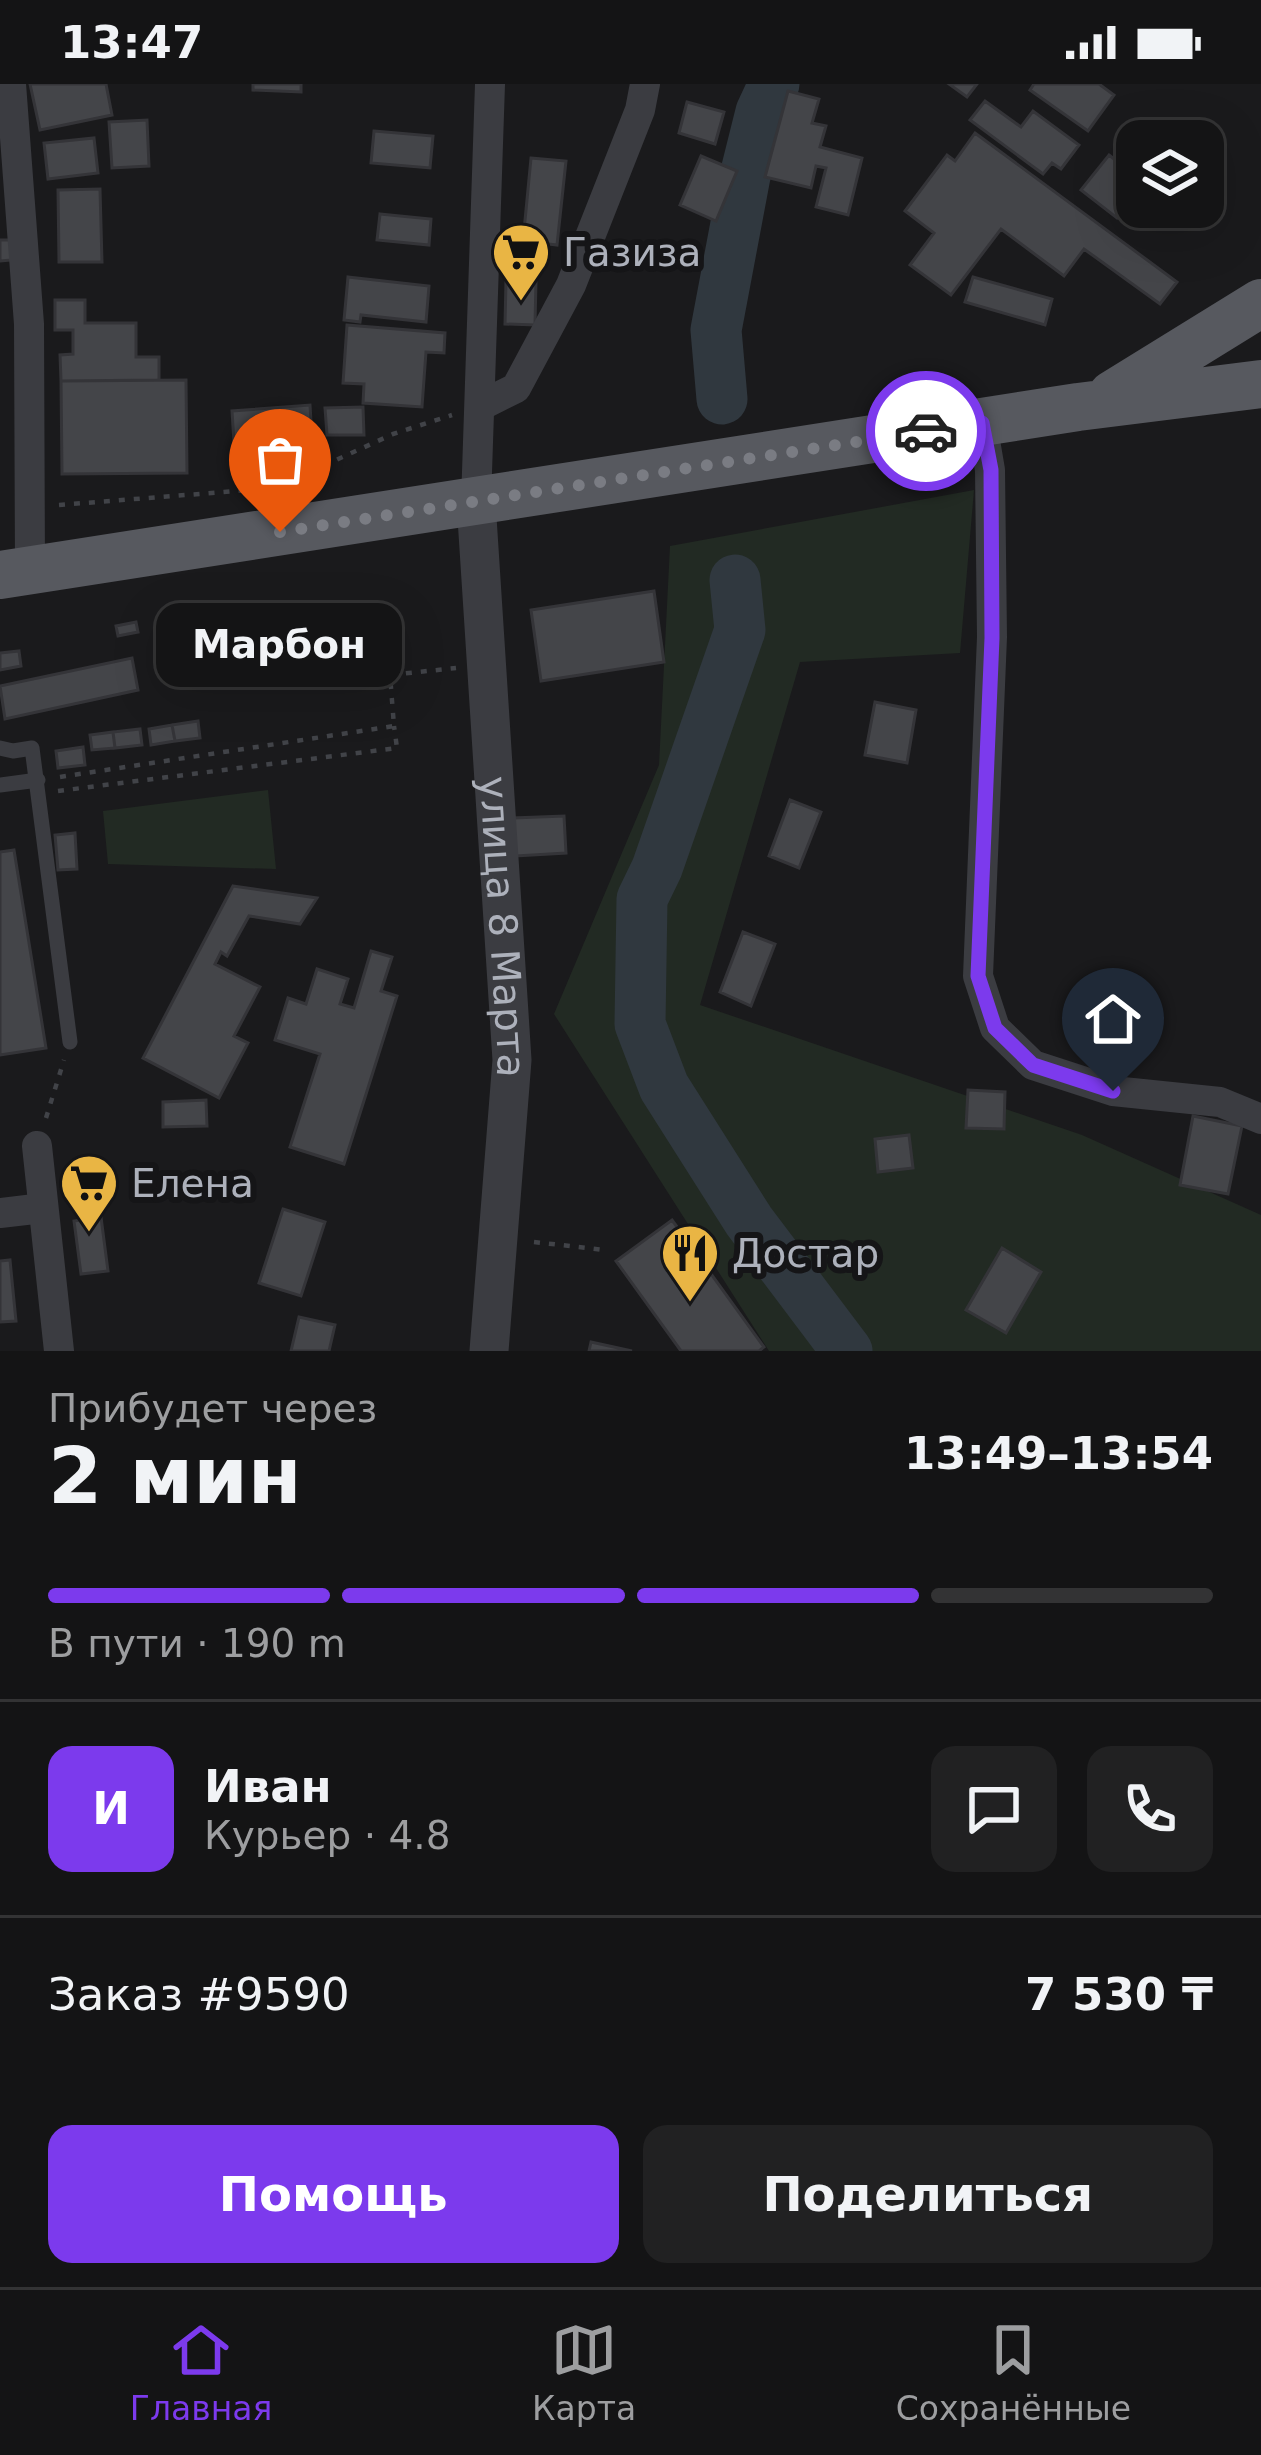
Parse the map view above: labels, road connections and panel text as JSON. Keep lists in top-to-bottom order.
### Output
{
  "streets": {
    "street": ["улица 8 Марта"]
  },
  "places": {
    "supermarket": ["Газиза", "Елена"],
    "other": ["Марбон"],
    "restaurant": ["Достар"]
  },
  "page": {
    "status": "13:47",
    "bubble": "Марбон",
    "heading": ["2 мин", "Прибудет через", "13:49–13:54"],
    "panel": [
      "Иван",
      "Курьер · 4.8",
      "Заказ #9590",
      "7 530 ₸"
    ],
    "bar": "В пути · 190 m",
    "round": "И",
    "buttons": ["Помощь", "Поделиться"],
    "tabs": ["Главная", "Карта", "Сохранённые"]
  }
}
